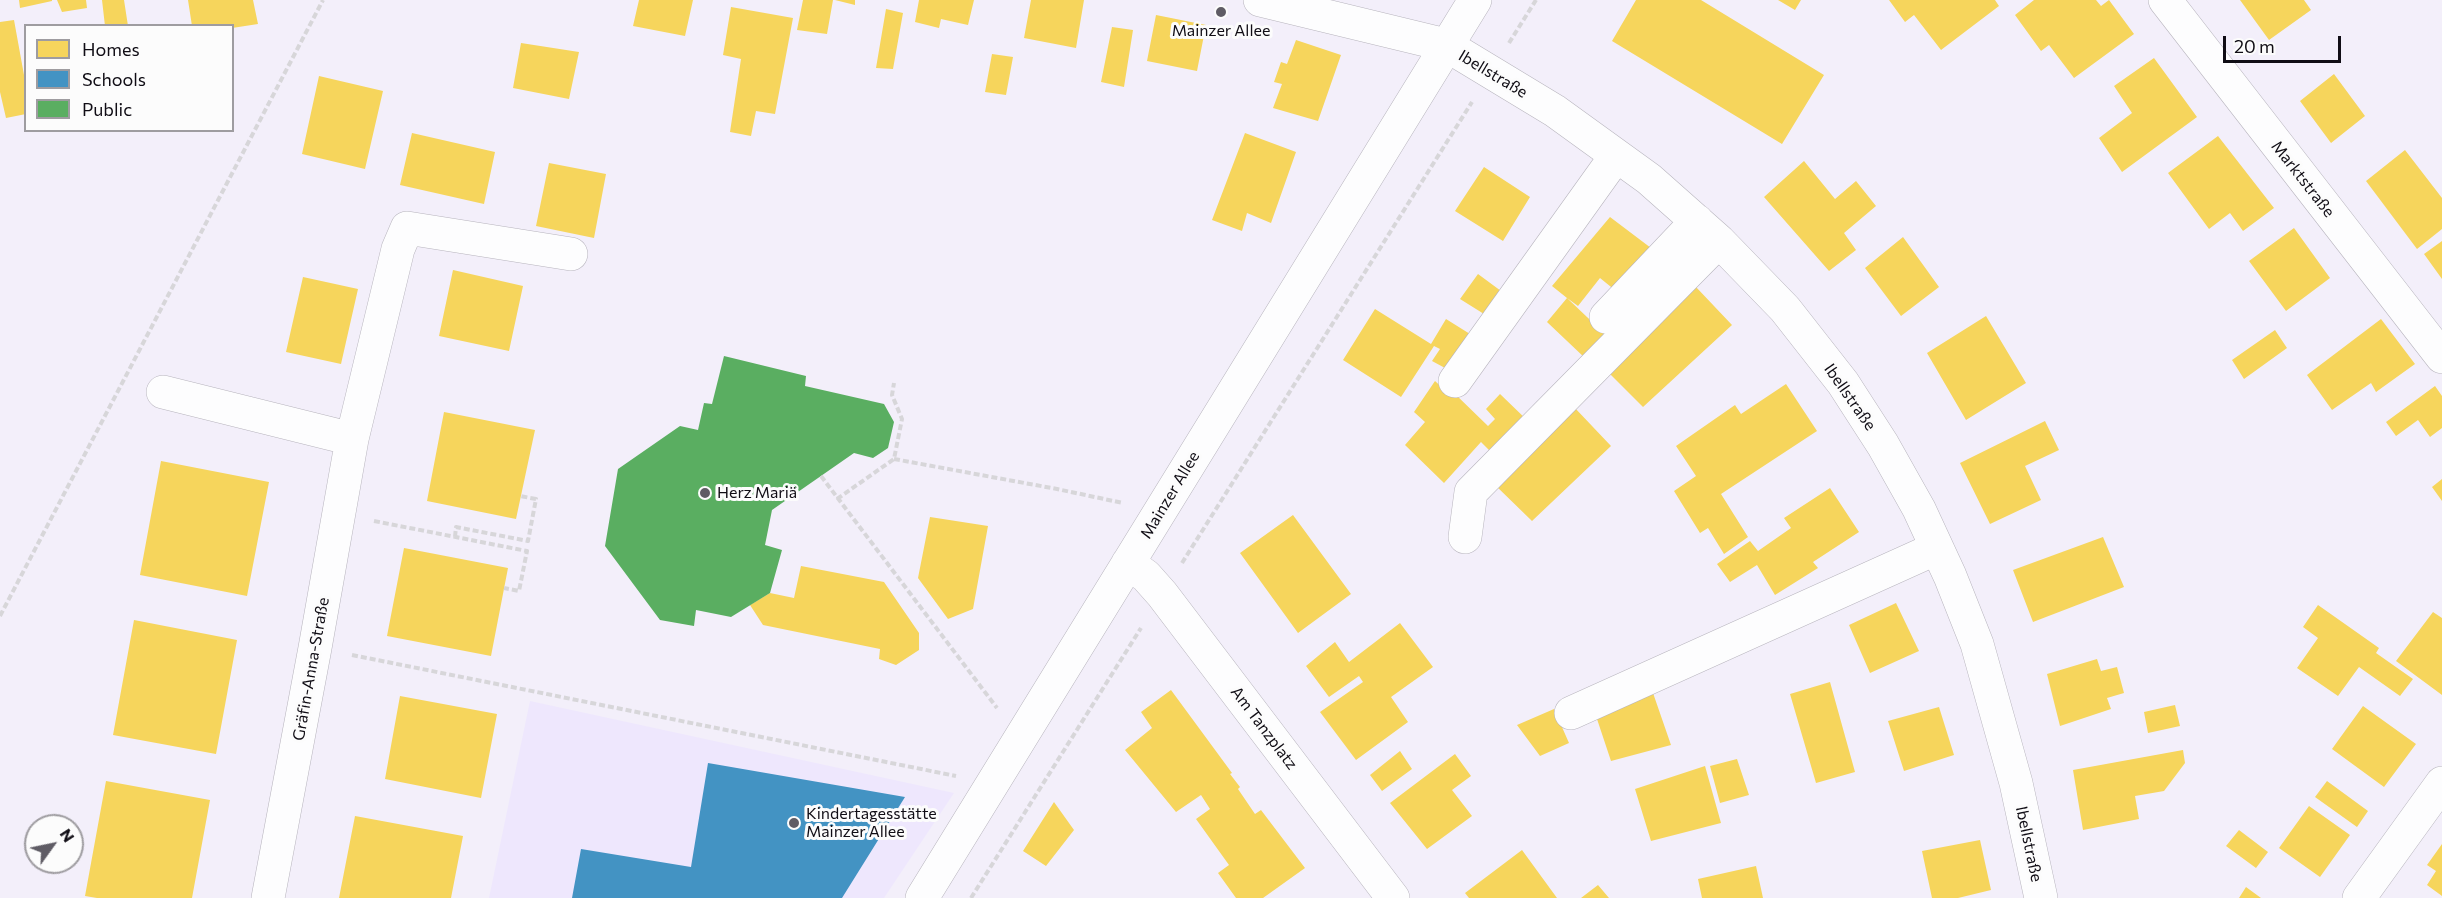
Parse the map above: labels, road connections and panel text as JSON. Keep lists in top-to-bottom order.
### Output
{
  "streets": {
    "street": [
      "Ibellstraße",
      "Marktstraße",
      "Mainzer Allee",
      "Gräfin-Anna-Straße",
      "Am Tanzplatz"
    ]
  },
  "crossings": [
    ["Ibellstraße", "Mainzer Allee"],
    ["Mainzer Allee", "Am Tanzplatz"]
  ],
  "places": ["Mainzer Allee", "Herz Mariä", "Kindertagesstätte Mainzer Allee"],
  "legend": ["Homes", "Schools", "Public"],
  "scale_bar": "20 m",
  "north": "top right"
}
